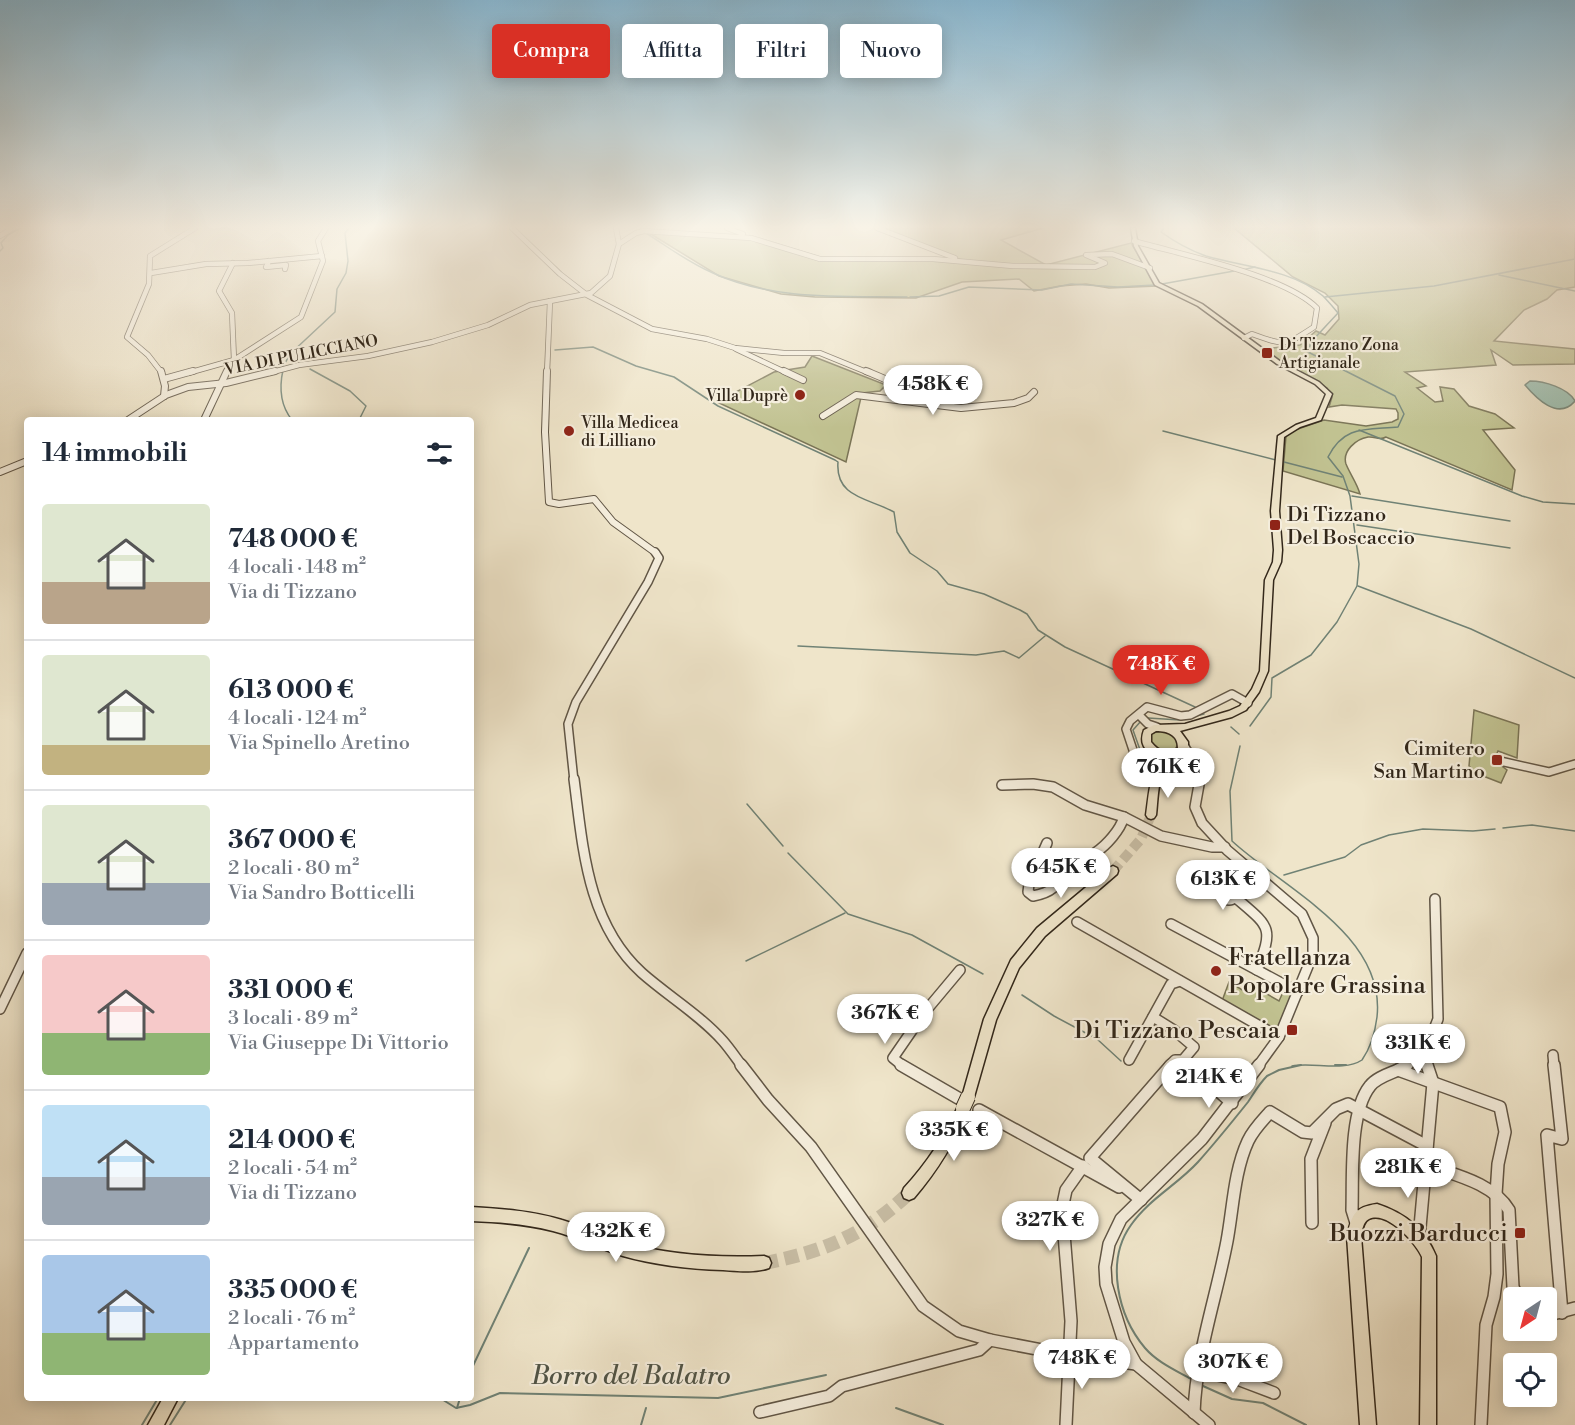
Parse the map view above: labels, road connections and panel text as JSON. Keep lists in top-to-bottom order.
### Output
{
  "streets": {
    "street": ["VIA DI PULICCIANO"]
  },
  "water": ["Borro del Balatro"],
  "places": {
    "transit": [
      "Di Tizzano Zona Artigianale",
      "Di Tizzano Del Boscaccio",
      "Cimitero San Martino",
      "Di Tizzano Pescaia",
      "Buozzi Barducci"
    ],
    "other": ["Villa Duprè", "Villa Medicea di Lilliano", "Fratellanza Popolare Grassina"]
  },
  "north": "bottom left",
  "page": {
    "chip": [
      "Compra",
      "Affitta",
      "Filtri",
      "Nuovo"
    ],
    "price": [
      "458K €",
      "748K €",
      "761K €",
      "645K €",
      "613K €",
      "367K €",
      "331K €",
      "214K €",
      "335K €",
      "281K €",
      "327K €",
      "432K €",
      "748K €",
      "307K €"
    ],
    "heading": "14 immobili",
    "list": [
      {
        "name": "748 000 €",
        "note": "4 locali · 148 m² · Via di Tizzano"
      },
      {
        "name": "613 000 €",
        "note": "4 locali · 124 m² · Via Spinello Aretino"
      },
      {
        "name": "367 000 €",
        "note": "2 locali · 80 m² · Via Sandro Botticelli"
      },
      {
        "name": "331 000 €",
        "note": "3 locali · 89 m² · Via Giuseppe Di Vittorio"
      },
      {
        "name": "214 000 €",
        "note": "2 locali · 54 m² · Via di Tizzano"
      },
      {
        "name": "335 000 €",
        "note": "2 locali · 76 m² · Appartamento"
      }
    ]
  }
}
